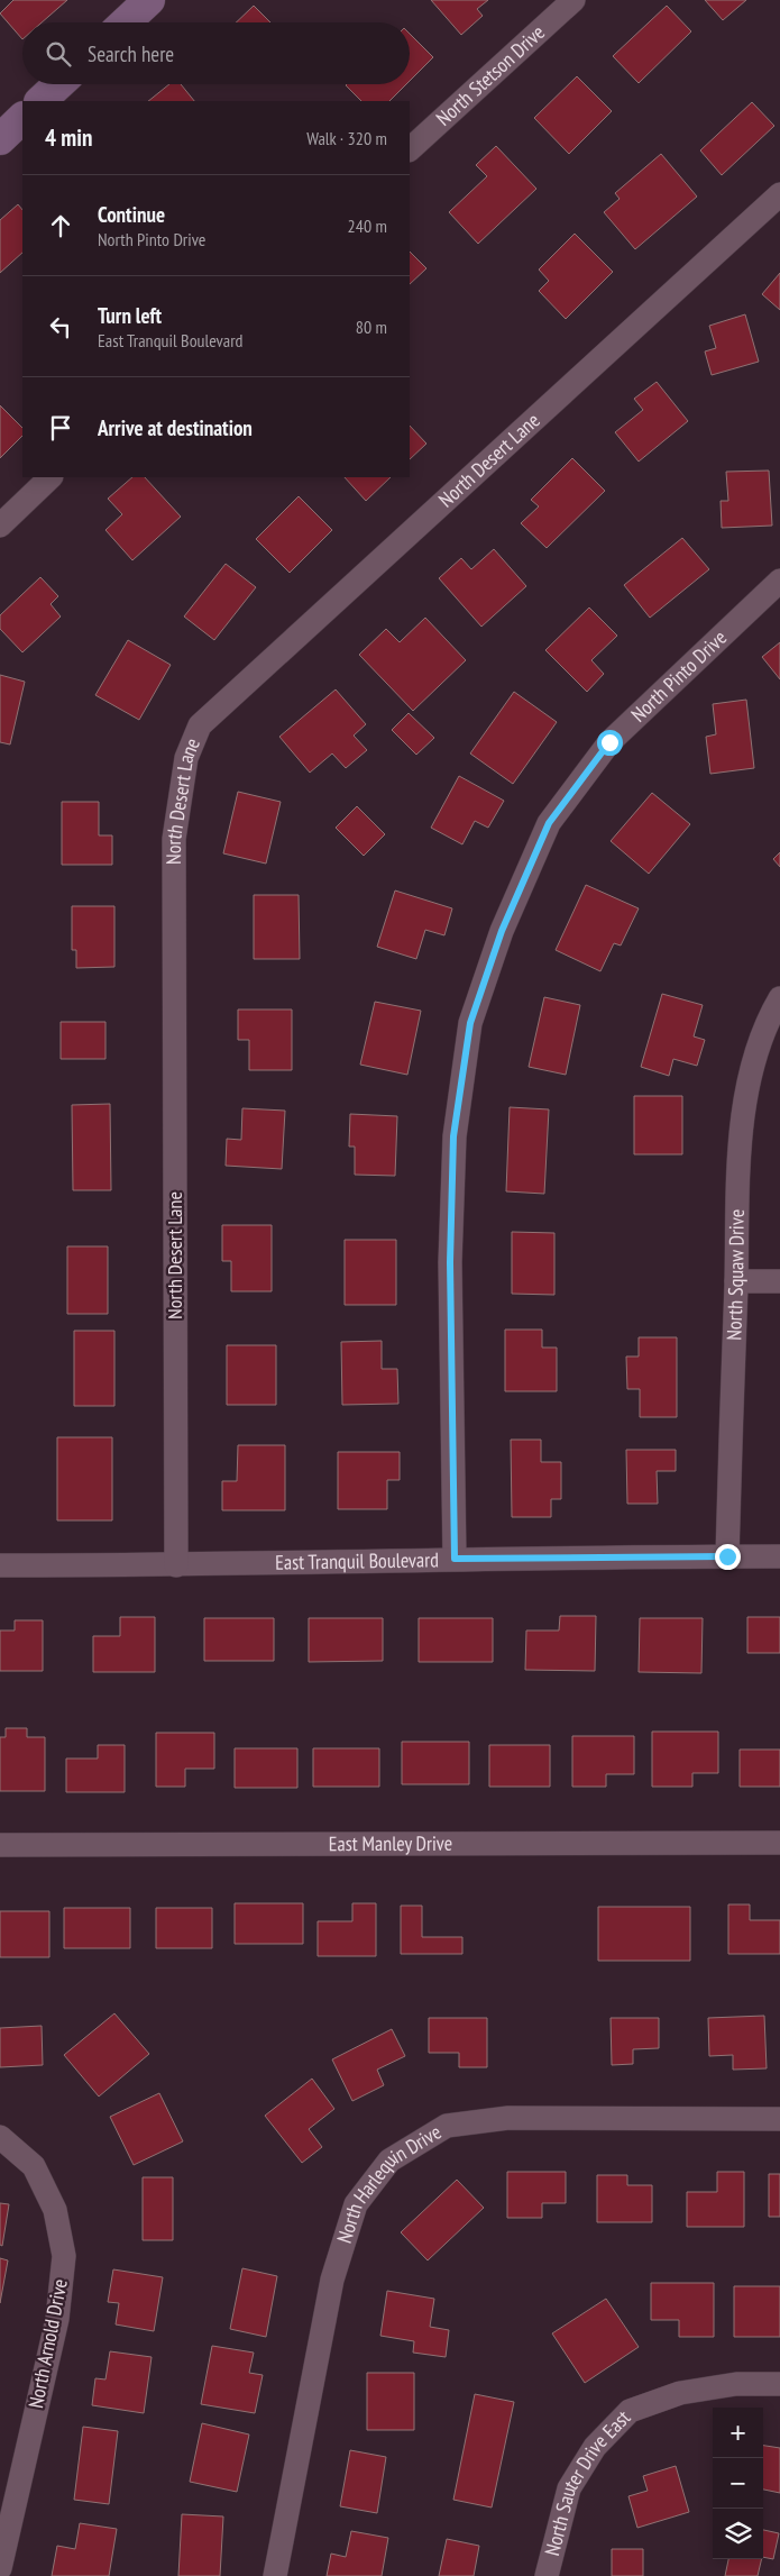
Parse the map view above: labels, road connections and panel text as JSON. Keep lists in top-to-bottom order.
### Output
{
  "streets": {
    "street": [
      "North Stetson Drive",
      "North Desert Lane",
      "North Pinto Drive",
      "North Squaw Drive",
      "East Tranquil Boulevard",
      "East Manley Drive",
      "North Harlequin Drive",
      "North Arnold Drive",
      "North Sauter Drive East"
    ]
  },
  "crossings": [
    ["North Desert Lane", "East Tranquil Boulevard"],
    ["North Pinto Drive", "East Tranquil Boulevard"],
    ["North Squaw Drive", "East Tranquil Boulevard"]
  ],
  "page": {
    "search": "Search here",
    "heading": ["4 min", "Walk · 320 m"],
    "list": [
      ["Continue", "North Pinto Drive", "240 m"],
      ["Turn left", "East Tranquil Boulevard", "80 m"],
      "Arrive at destination"
    ],
    "map_buttons": ["+", "−"]
  }
}
